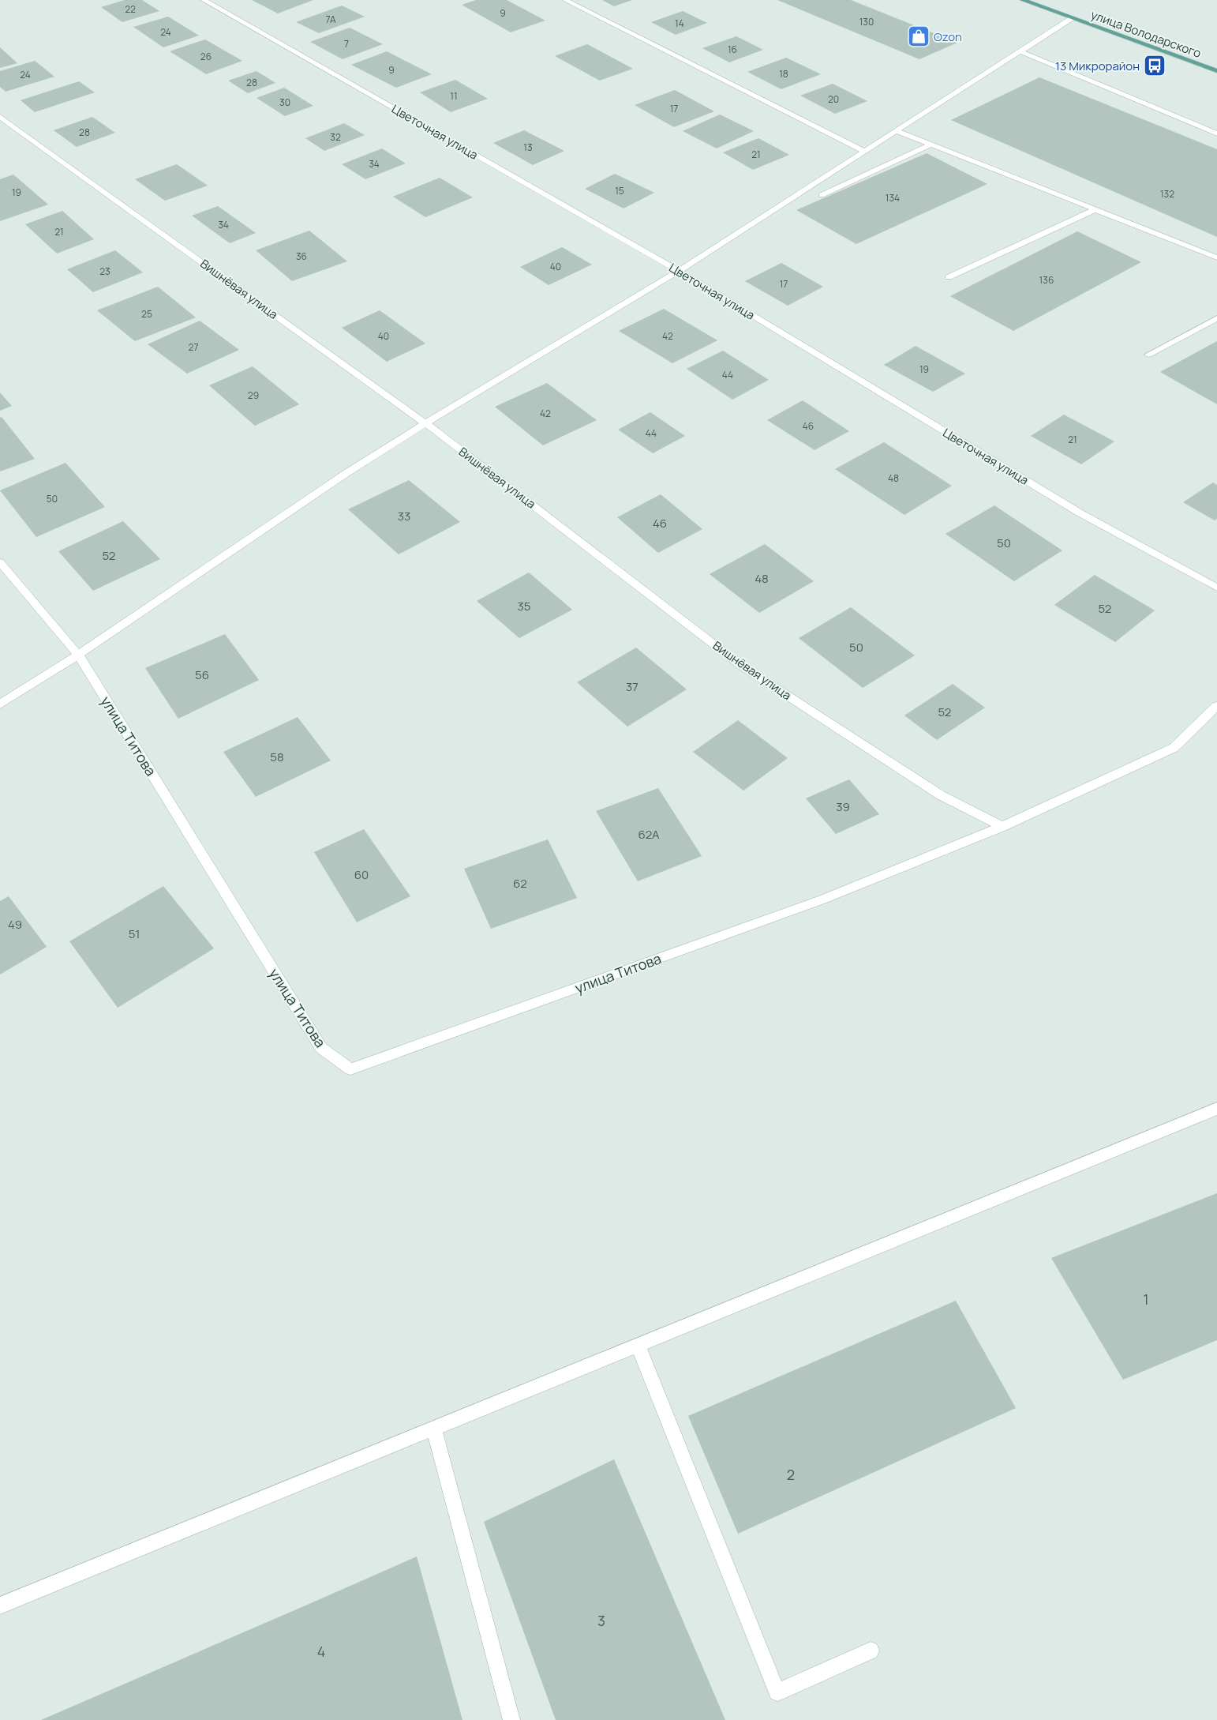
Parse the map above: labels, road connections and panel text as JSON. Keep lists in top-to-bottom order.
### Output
{
  "streets": {
    "main road": ["улица Володарского"],
    "street": ["Цветочная улица", "Вишнёвая улица", "улица Титова"]
  },
  "crossings": [
    ["Вишнёвая улица", "улица Титова"]
  ],
  "places": {
    "shop": ["Ozon"],
    "bus stop": ["13 Микрорайон"]
  },
  "house_numbers": [
    "22",
    "9",
    "7А",
    "130",
    "14",
    "24",
    "7",
    "16",
    "26",
    "9",
    "18",
    "24",
    "28",
    "11",
    "20",
    "30",
    "17",
    "28",
    "32",
    "13",
    "21",
    "34",
    "15",
    "19",
    "132",
    "134",
    "34",
    "21",
    "36",
    "40",
    "23",
    "136",
    "17",
    "25",
    "40",
    "42",
    "27",
    "19",
    "44",
    "29",
    "42",
    "46",
    "44",
    "21",
    "48",
    "50",
    "33",
    "46",
    "50",
    "52",
    "48",
    "35",
    "52",
    "50",
    "56",
    "37",
    "52",
    "58",
    "39",
    "62А",
    "60",
    "62",
    "49",
    "51",
    "1",
    "2",
    "3",
    "4"
  ]
}
